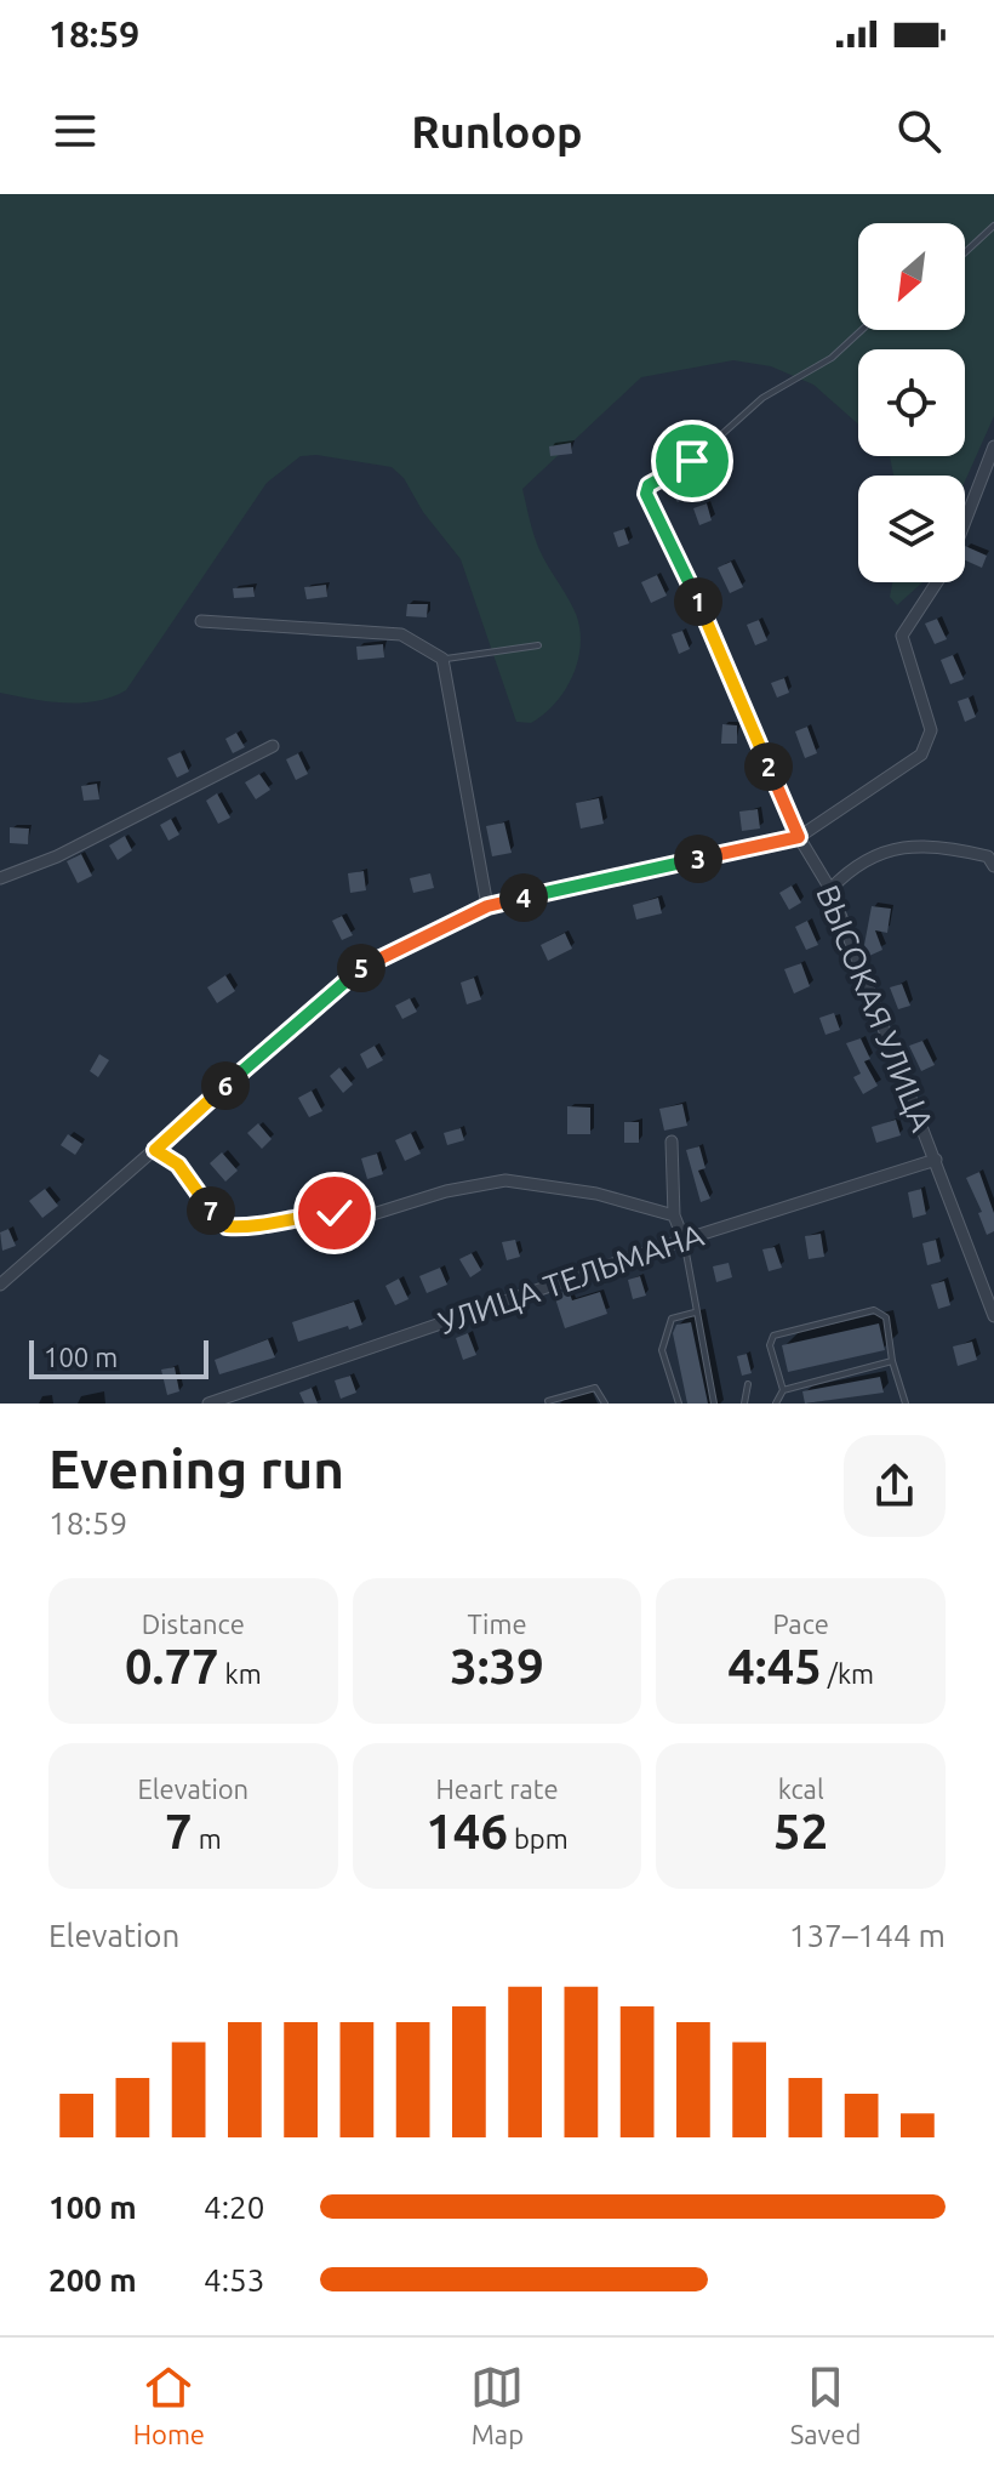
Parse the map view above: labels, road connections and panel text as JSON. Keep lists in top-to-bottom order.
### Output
{
  "streets": {
    "street": ["ВЫСОКАЯ УЛИЦА", "УЛИЦА ТЕЛЬМАНА"]
  },
  "crossings": [
    ["ВЫСОКАЯ УЛИЦА", "УЛИЦА ТЕЛЬМАНА"]
  ],
  "scale_bar": "100 m",
  "north": "bottom left",
  "page": {
    "status": "18:59",
    "header": "Runloop",
    "pins": [
      "1",
      "2",
      "3",
      "4",
      "5",
      "6",
      "7"
    ],
    "scale": "100 m",
    "heading": ["Evening run", "18:59"],
    "stats": [
      ["Distance", "0.77 km"],
      ["Time", "3:39"],
      ["Pace", "4:45 /km"],
      ["Elevation", "7 m"],
      ["Heart rate", "146 bpm"],
      ["kcal", "52"]
    ],
    "chart": ["Elevation", "137–144 m"],
    "list": [
      {
        "name": "100 m",
        "note": "4:20"
      },
      {
        "name": "200 m",
        "note": "4:53"
      }
    ],
    "tabs": ["Home", "Map", "Saved"]
  }
}
